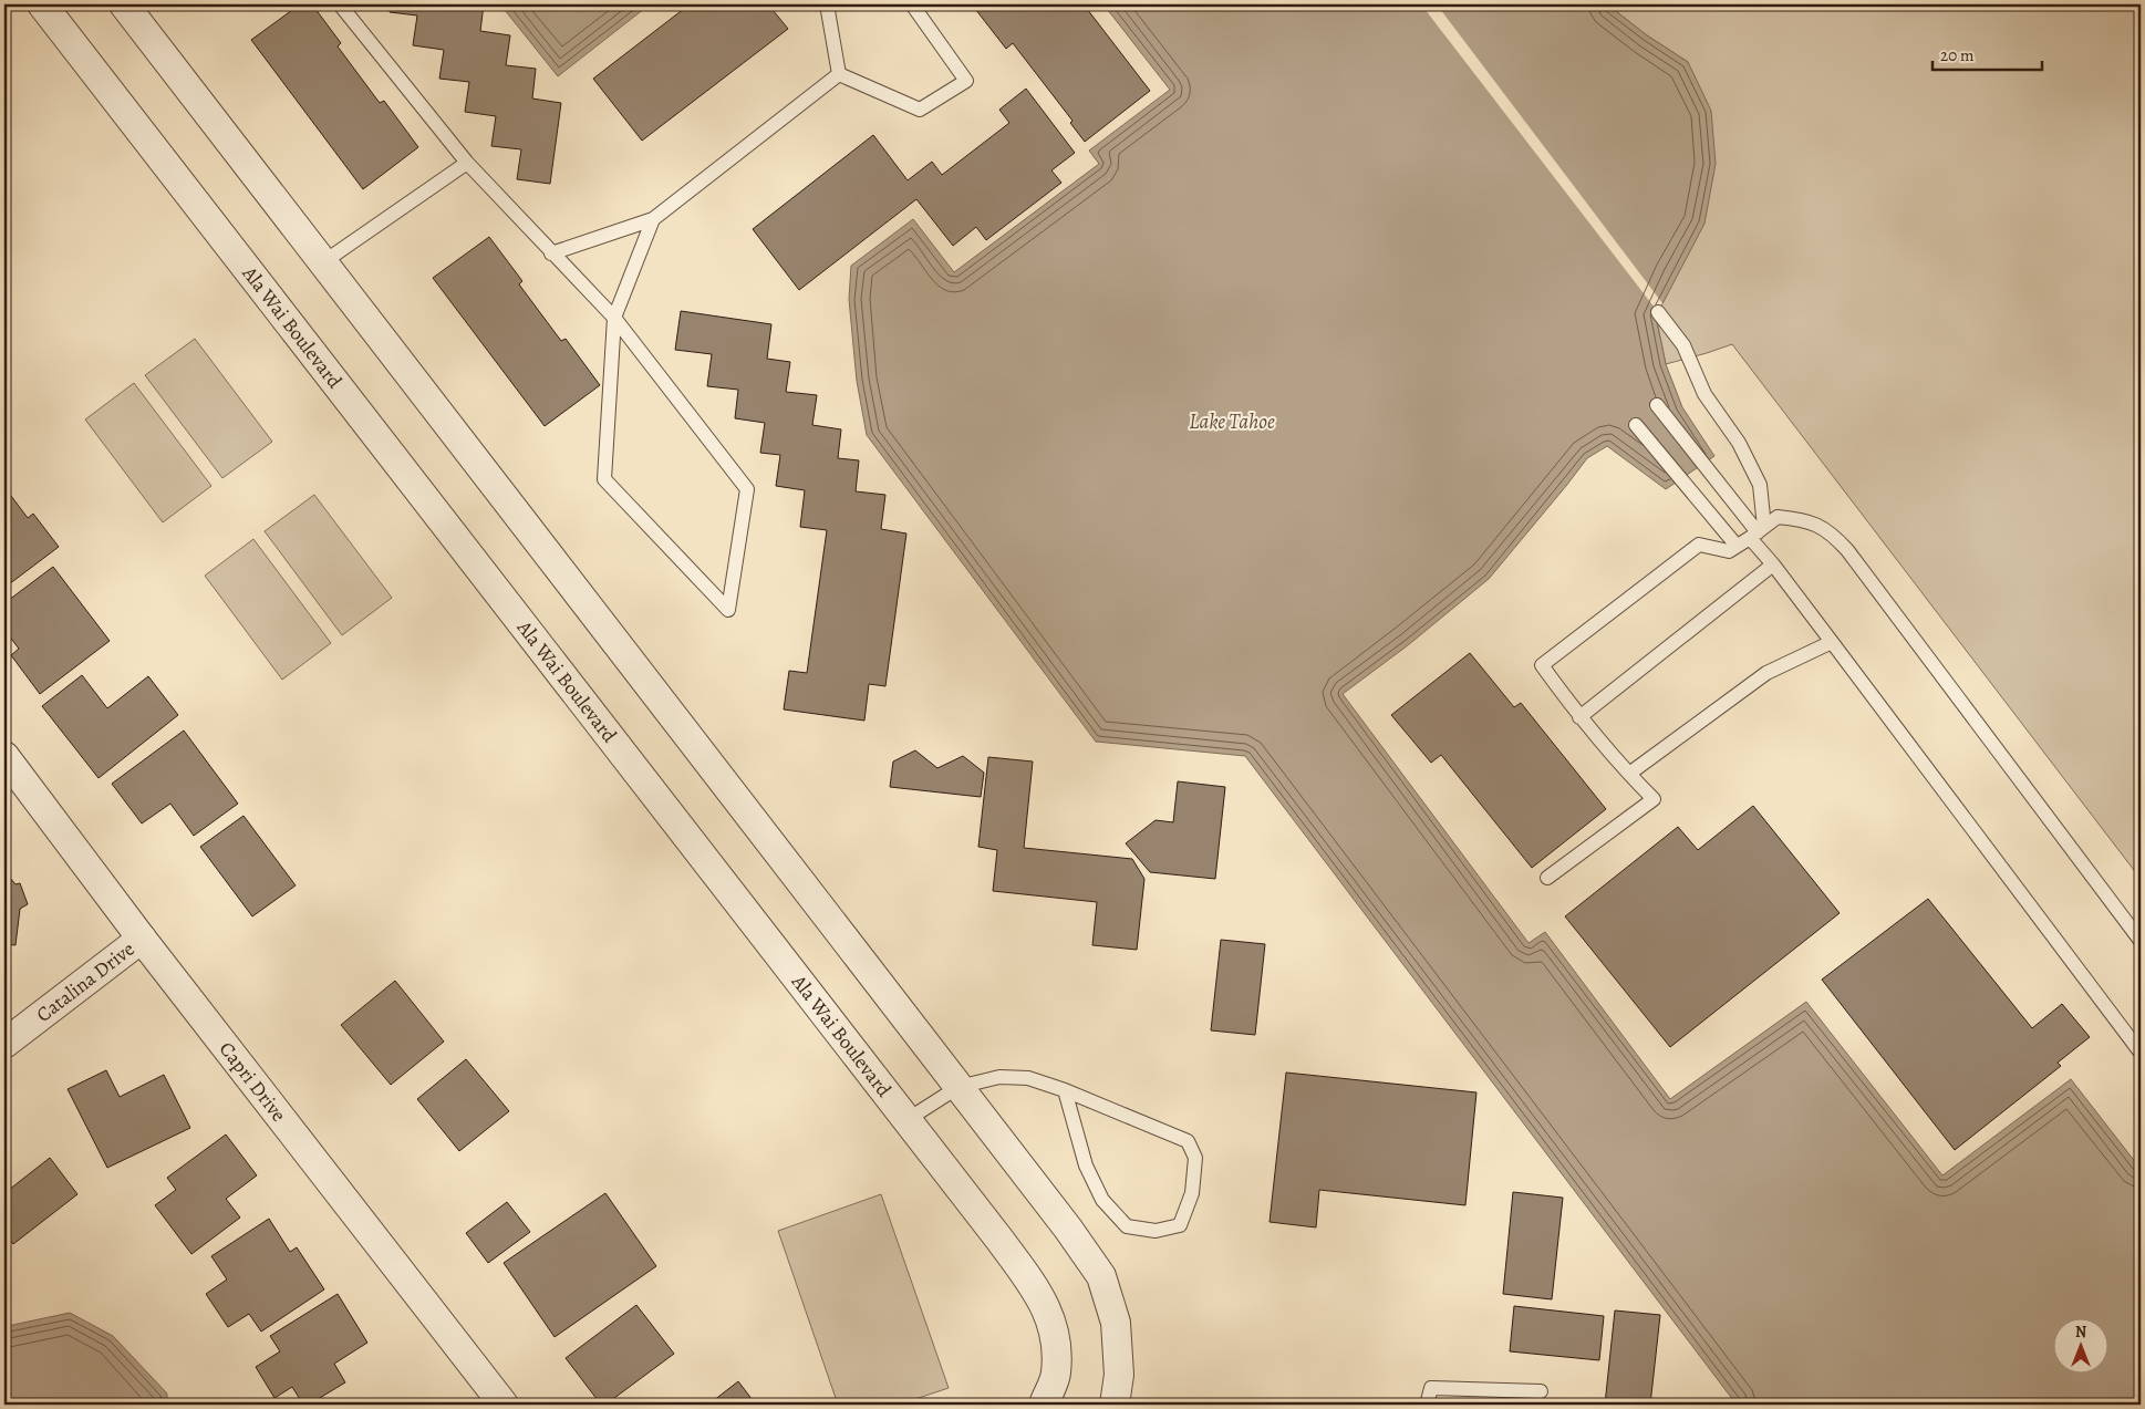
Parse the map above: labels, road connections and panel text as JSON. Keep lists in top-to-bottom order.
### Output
{
  "streets": {
    "street": ["Ala Wai Boulevard", "Catalina Drive", "Capri Drive"]
  },
  "crossings": [
    ["Catalina Drive", "Capri Drive"]
  ],
  "water": ["Lake Tahoe"],
  "scale_bar": "20 m",
  "north": "top"
}
